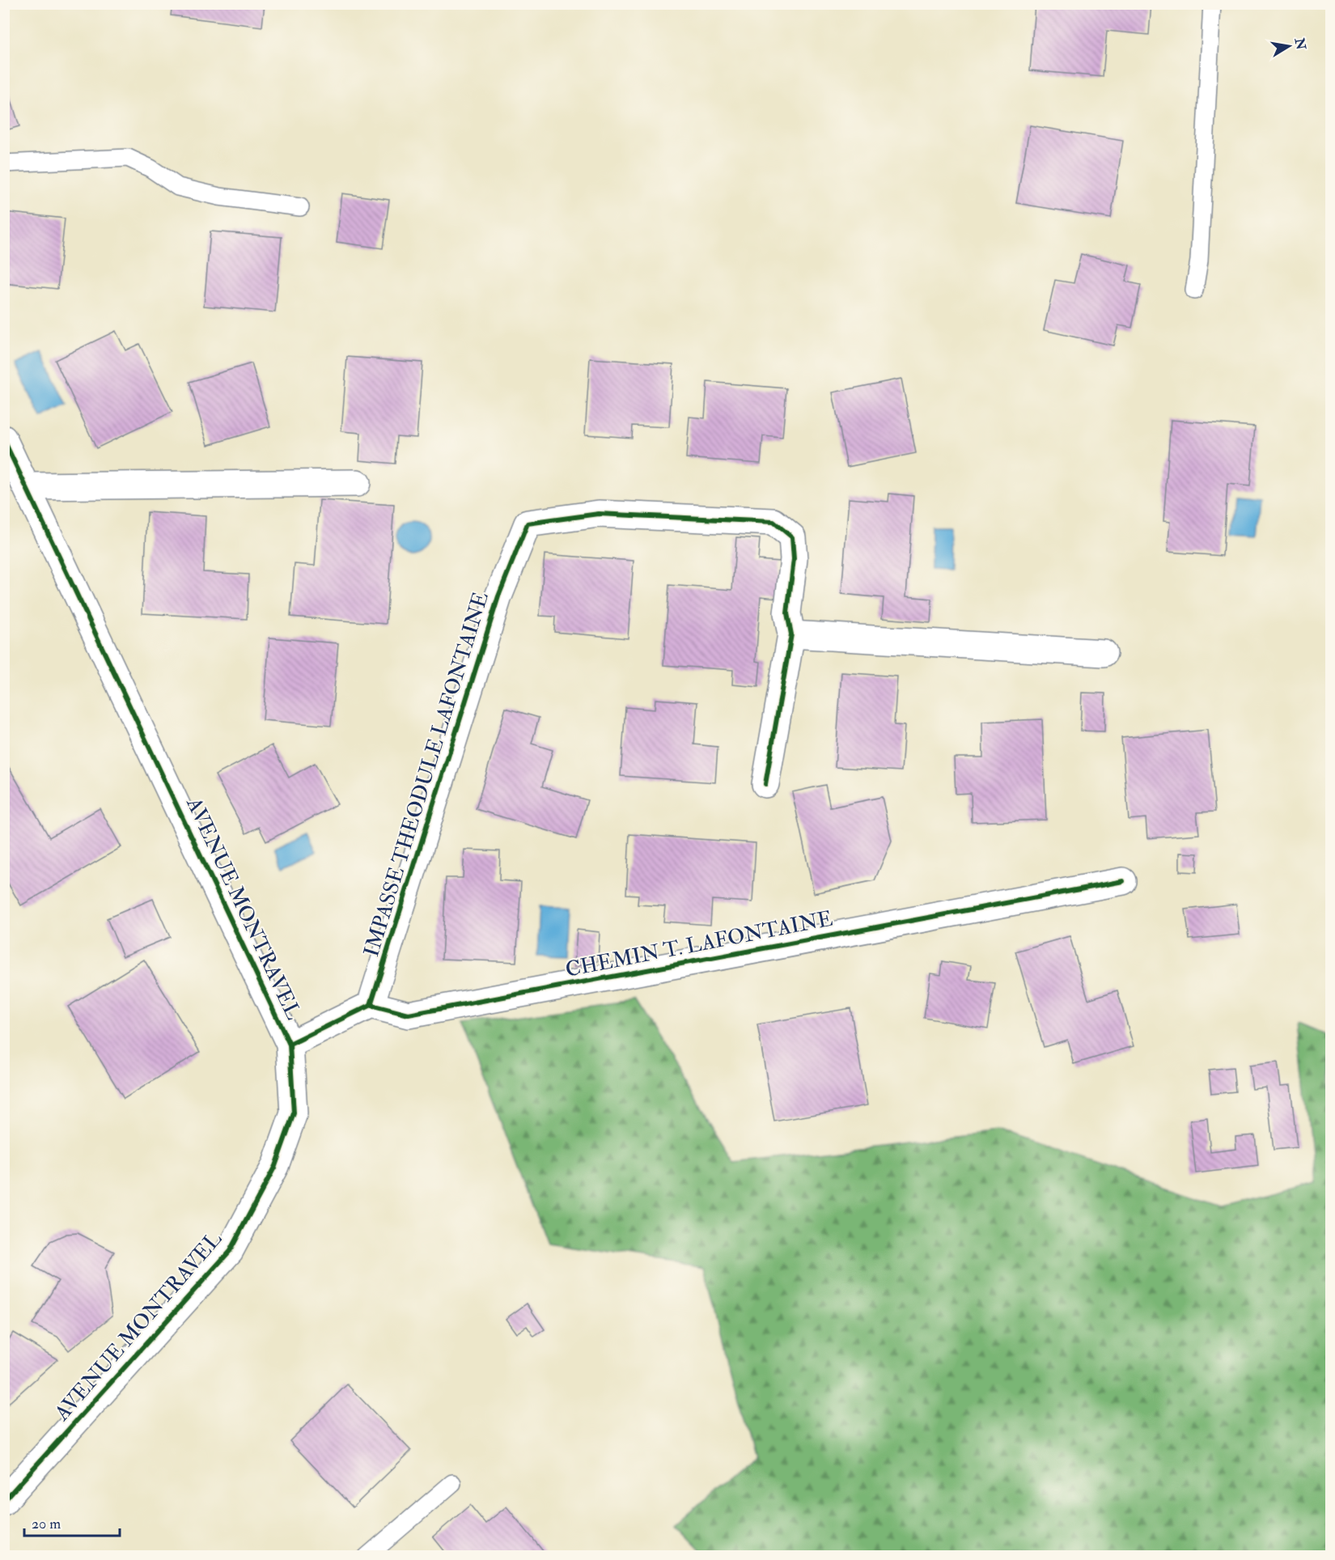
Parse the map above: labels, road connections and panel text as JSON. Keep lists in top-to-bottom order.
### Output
{
  "streets": {
    "street": ["IMPASSE THEODULE LAFONTAINE", "AVENUE MONTRAVEL", "CHEMIN T. LAFONTAINE"]
  },
  "crossings": [
    ["IMPASSE THEODULE LAFONTAINE", "CHEMIN T. LAFONTAINE"]
  ],
  "scale_bar": "20 m",
  "north": "right"
}
